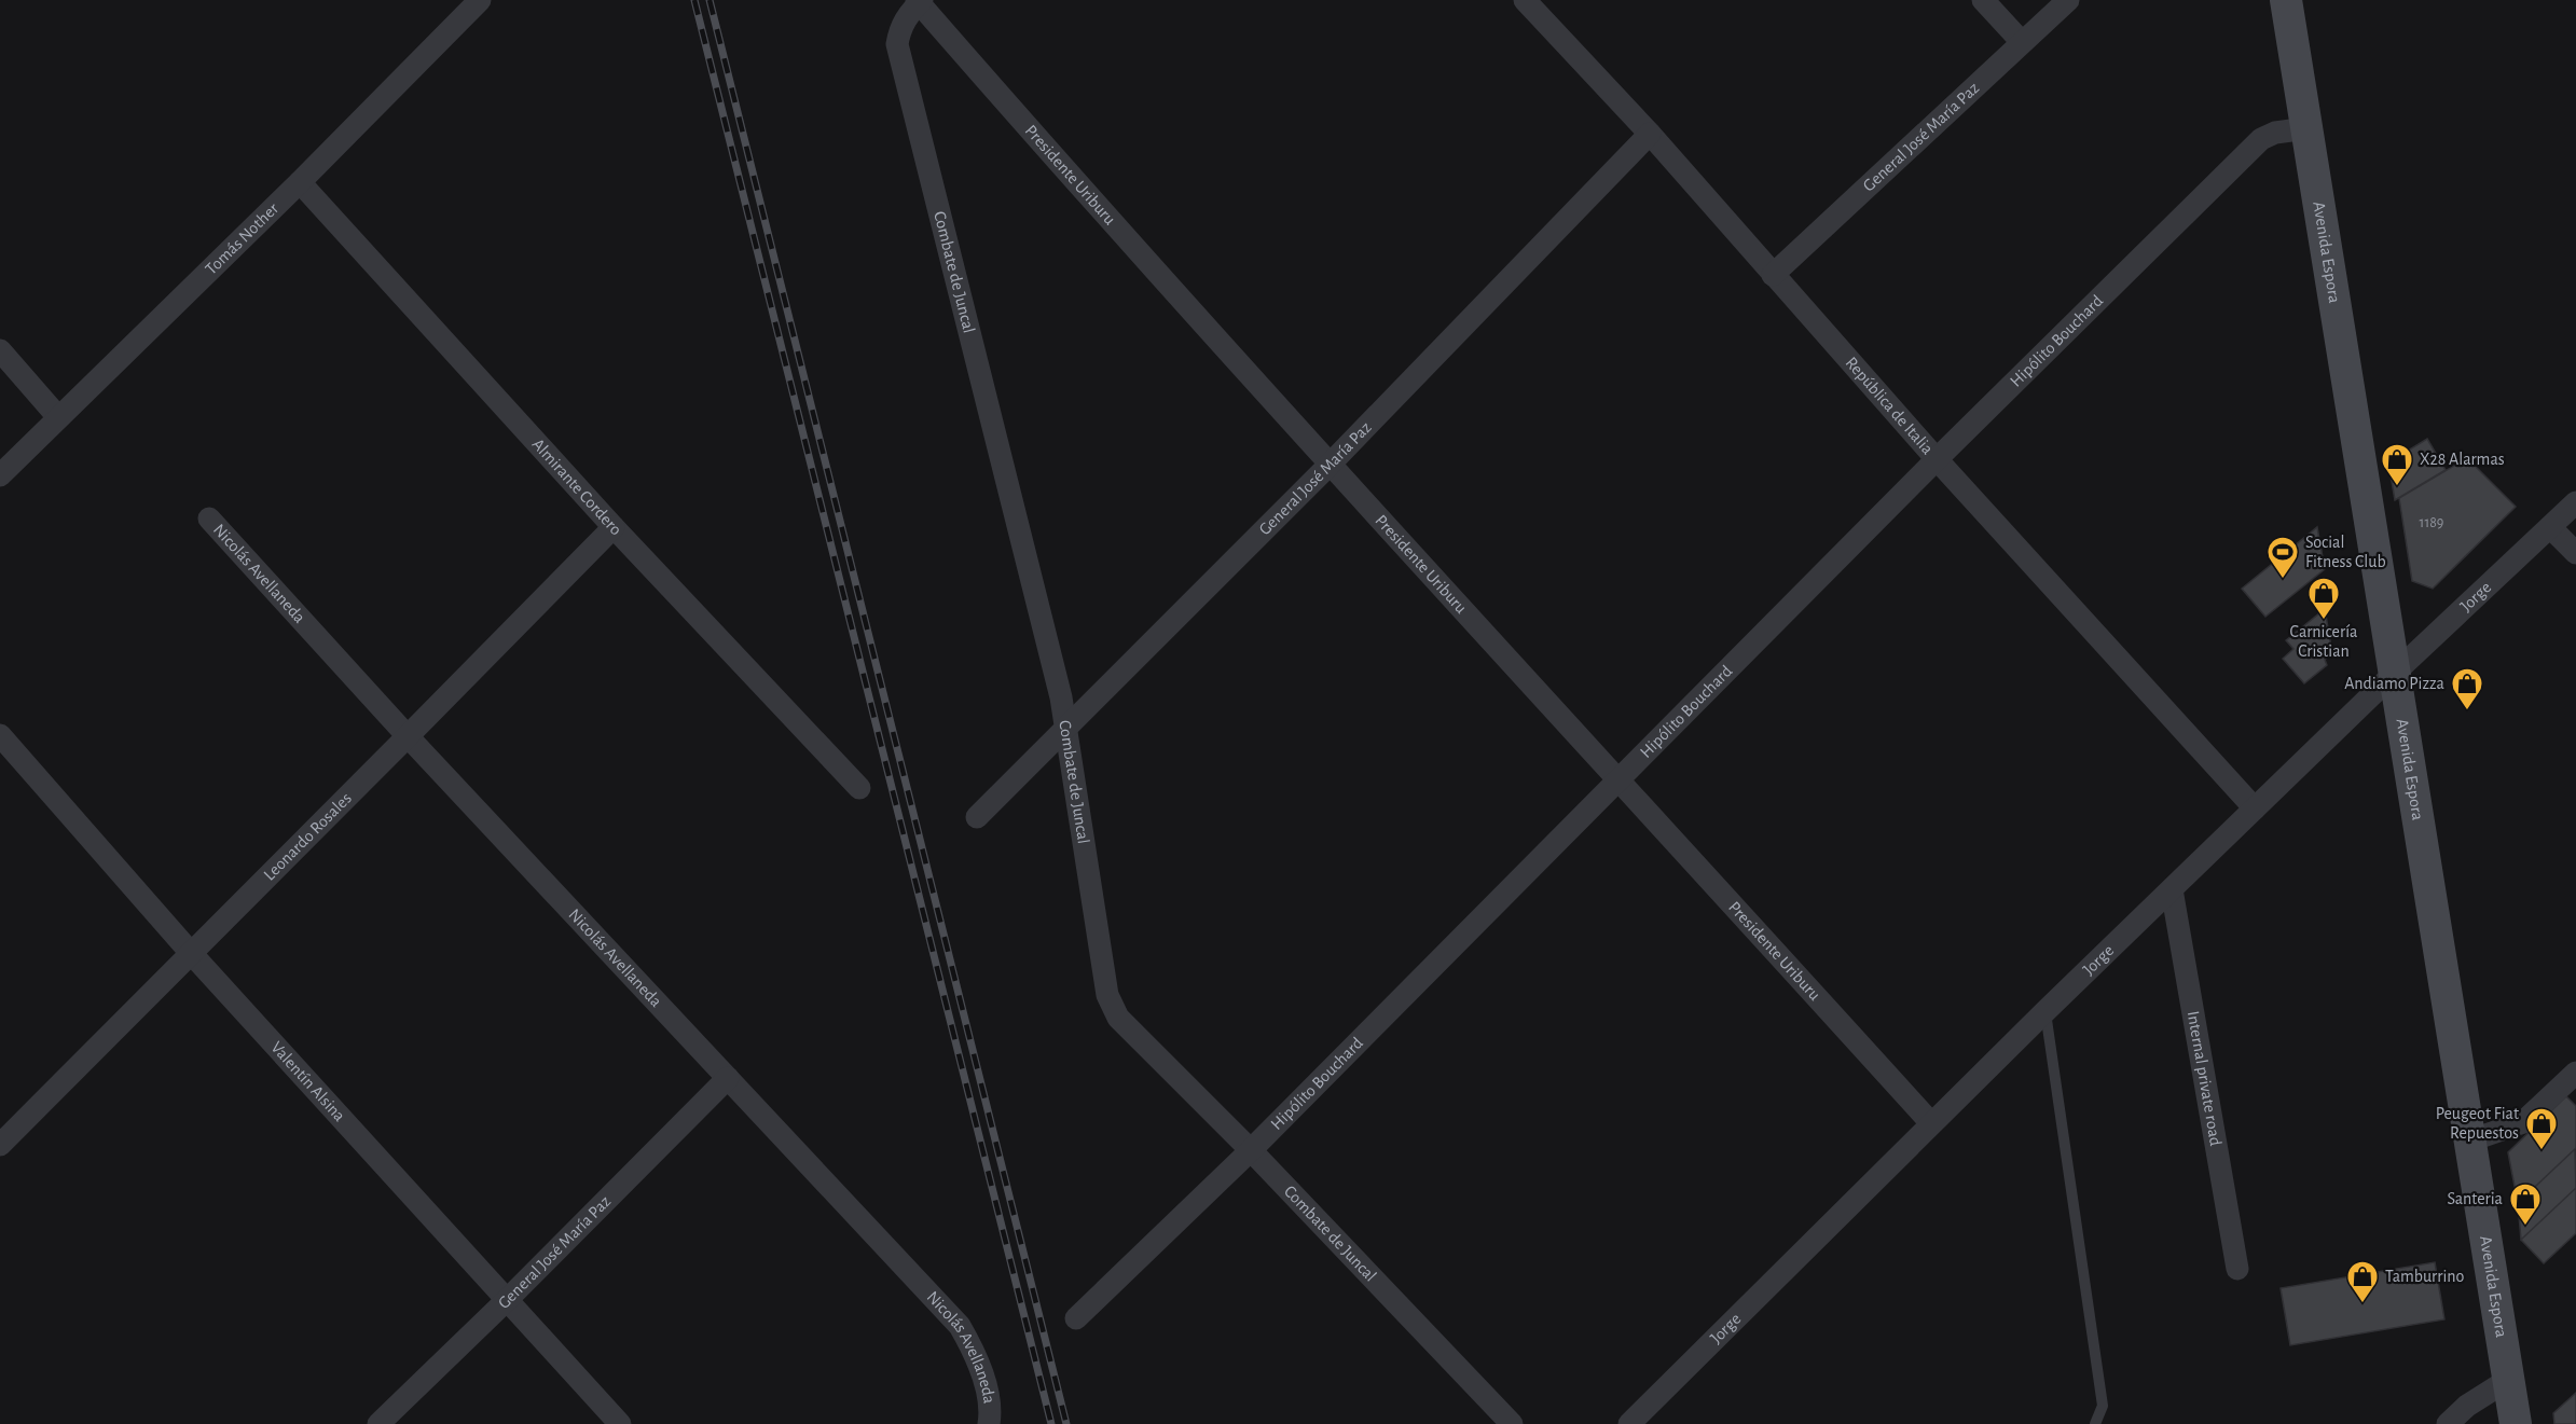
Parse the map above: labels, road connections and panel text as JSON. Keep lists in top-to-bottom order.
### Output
{
  "streets": {
    "main road": ["Avenida Espora"],
    "street": [
      "General José María Paz",
      "Presidente Uriburu",
      "Tomás Nother",
      "Combate de Juncal",
      "Hipólito Bouchard",
      "República de Italia",
      "Almirante Cordero",
      "Nicolás Avellaneda",
      "Jorge",
      "Leonardo Rosales",
      "Internal private road",
      "Valentín Alsina"
    ]
  },
  "crossings": [
    ["General José María Paz", "Presidente Uriburu"],
    ["General José María Paz", "Combate de Juncal"],
    ["General José María Paz", "República de Italia"],
    ["General José María Paz", "Nicolás Avellaneda"],
    ["General José María Paz", "Valentín Alsina"],
    ["Presidente Uriburu", "Combate de Juncal"],
    ["Presidente Uriburu", "Hipólito Bouchard"],
    ["Presidente Uriburu", "Jorge"],
    ["Tomás Nother", "Almirante Cordero"],
    ["Avenida Espora", "Hipólito Bouchard"],
    ["Avenida Espora", "Jorge"],
    ["Combate de Juncal", "Hipólito Bouchard"],
    ["Hipólito Bouchard", "República de Italia"],
    ["República de Italia", "Jorge"],
    ["Almirante Cordero", "Leonardo Rosales"],
    ["Nicolás Avellaneda", "Leonardo Rosales"],
    ["Jorge", "Internal private road"],
    ["Leonardo Rosales", "Valentín Alsina"]
  ],
  "places": {
    "shop": [
      "X28 Alarmas",
      "Carnicería Cristian",
      "Andiamo Pizza",
      "Peugeot Fiat Repuestos",
      "Santeria",
      "Tamburrino"
    ],
    "sports": ["Social Fitness Club"]
  },
  "house_numbers": ["1189"]
}
